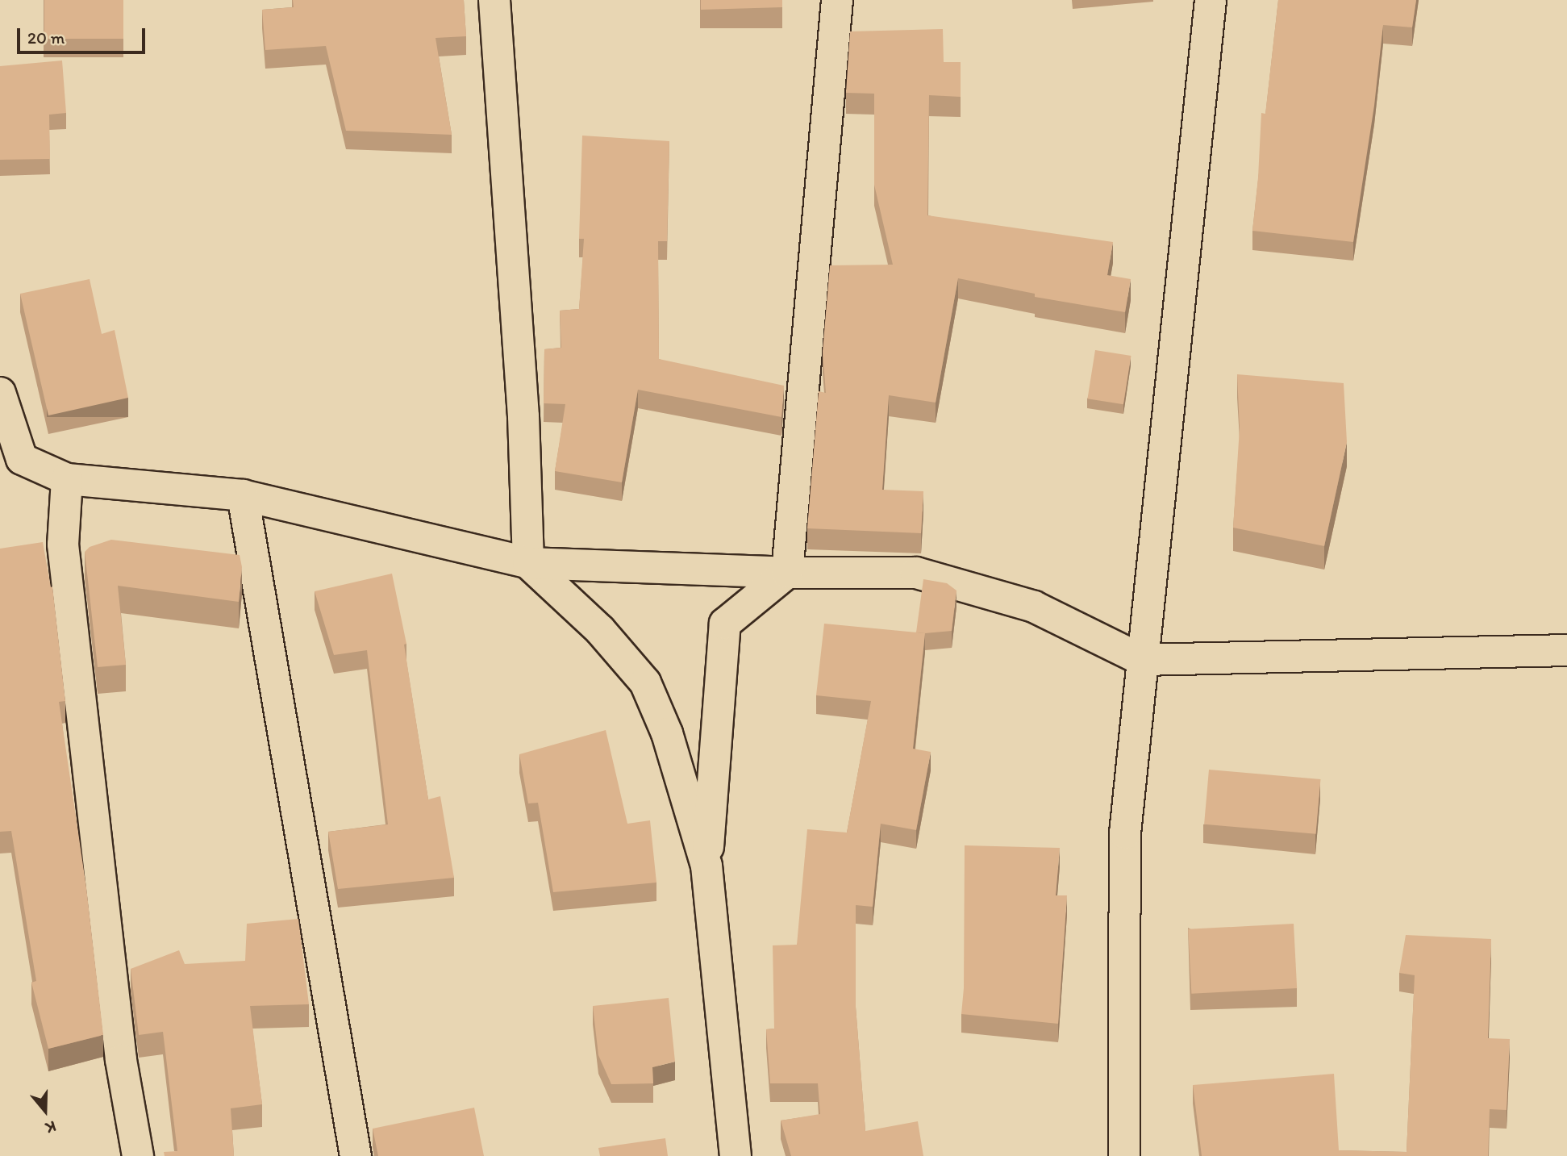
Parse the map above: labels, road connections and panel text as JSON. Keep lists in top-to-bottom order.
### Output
{
  "scale_bar": "20 m",
  "north": "bottom"
}
